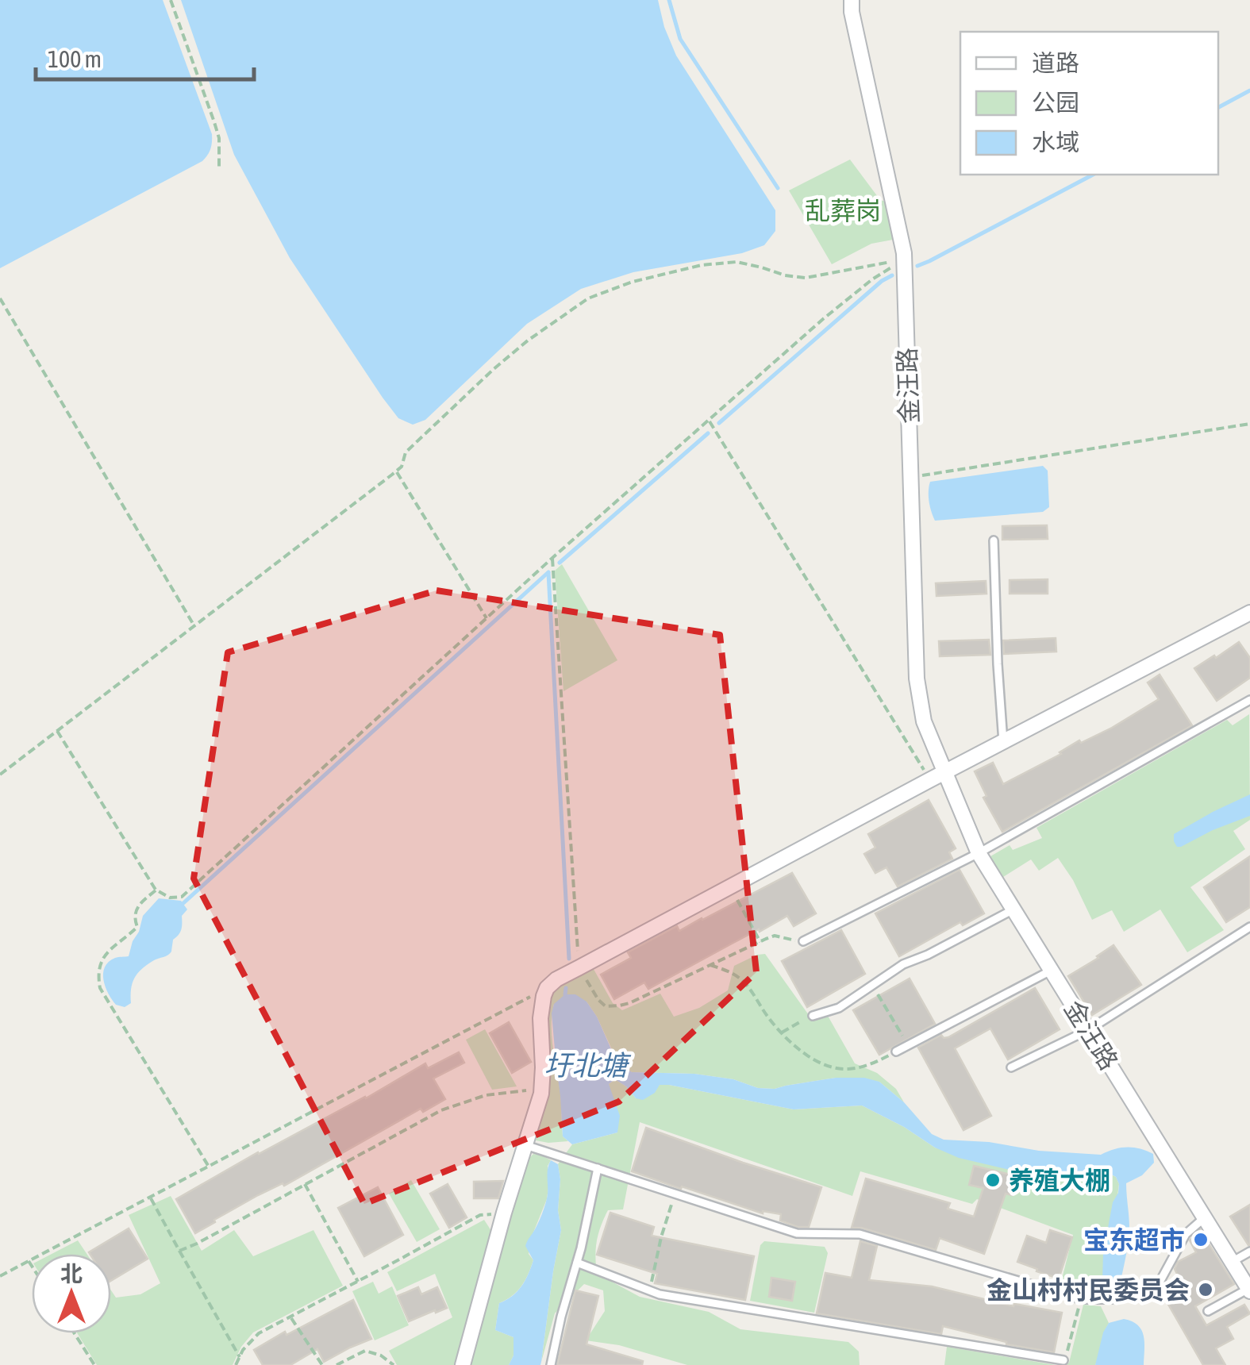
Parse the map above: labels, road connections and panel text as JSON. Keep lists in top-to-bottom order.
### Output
{
  "streets": {
    "street": ["金汪路"]
  },
  "water": ["圩北塘"],
  "parks": ["乱葬岗"],
  "places": ["养殖大棚", "宝东超市", "金山村村民委员会"],
  "legend": ["道路", "公园", "水域"],
  "scale_bar": "100 m",
  "north": "top"
}
